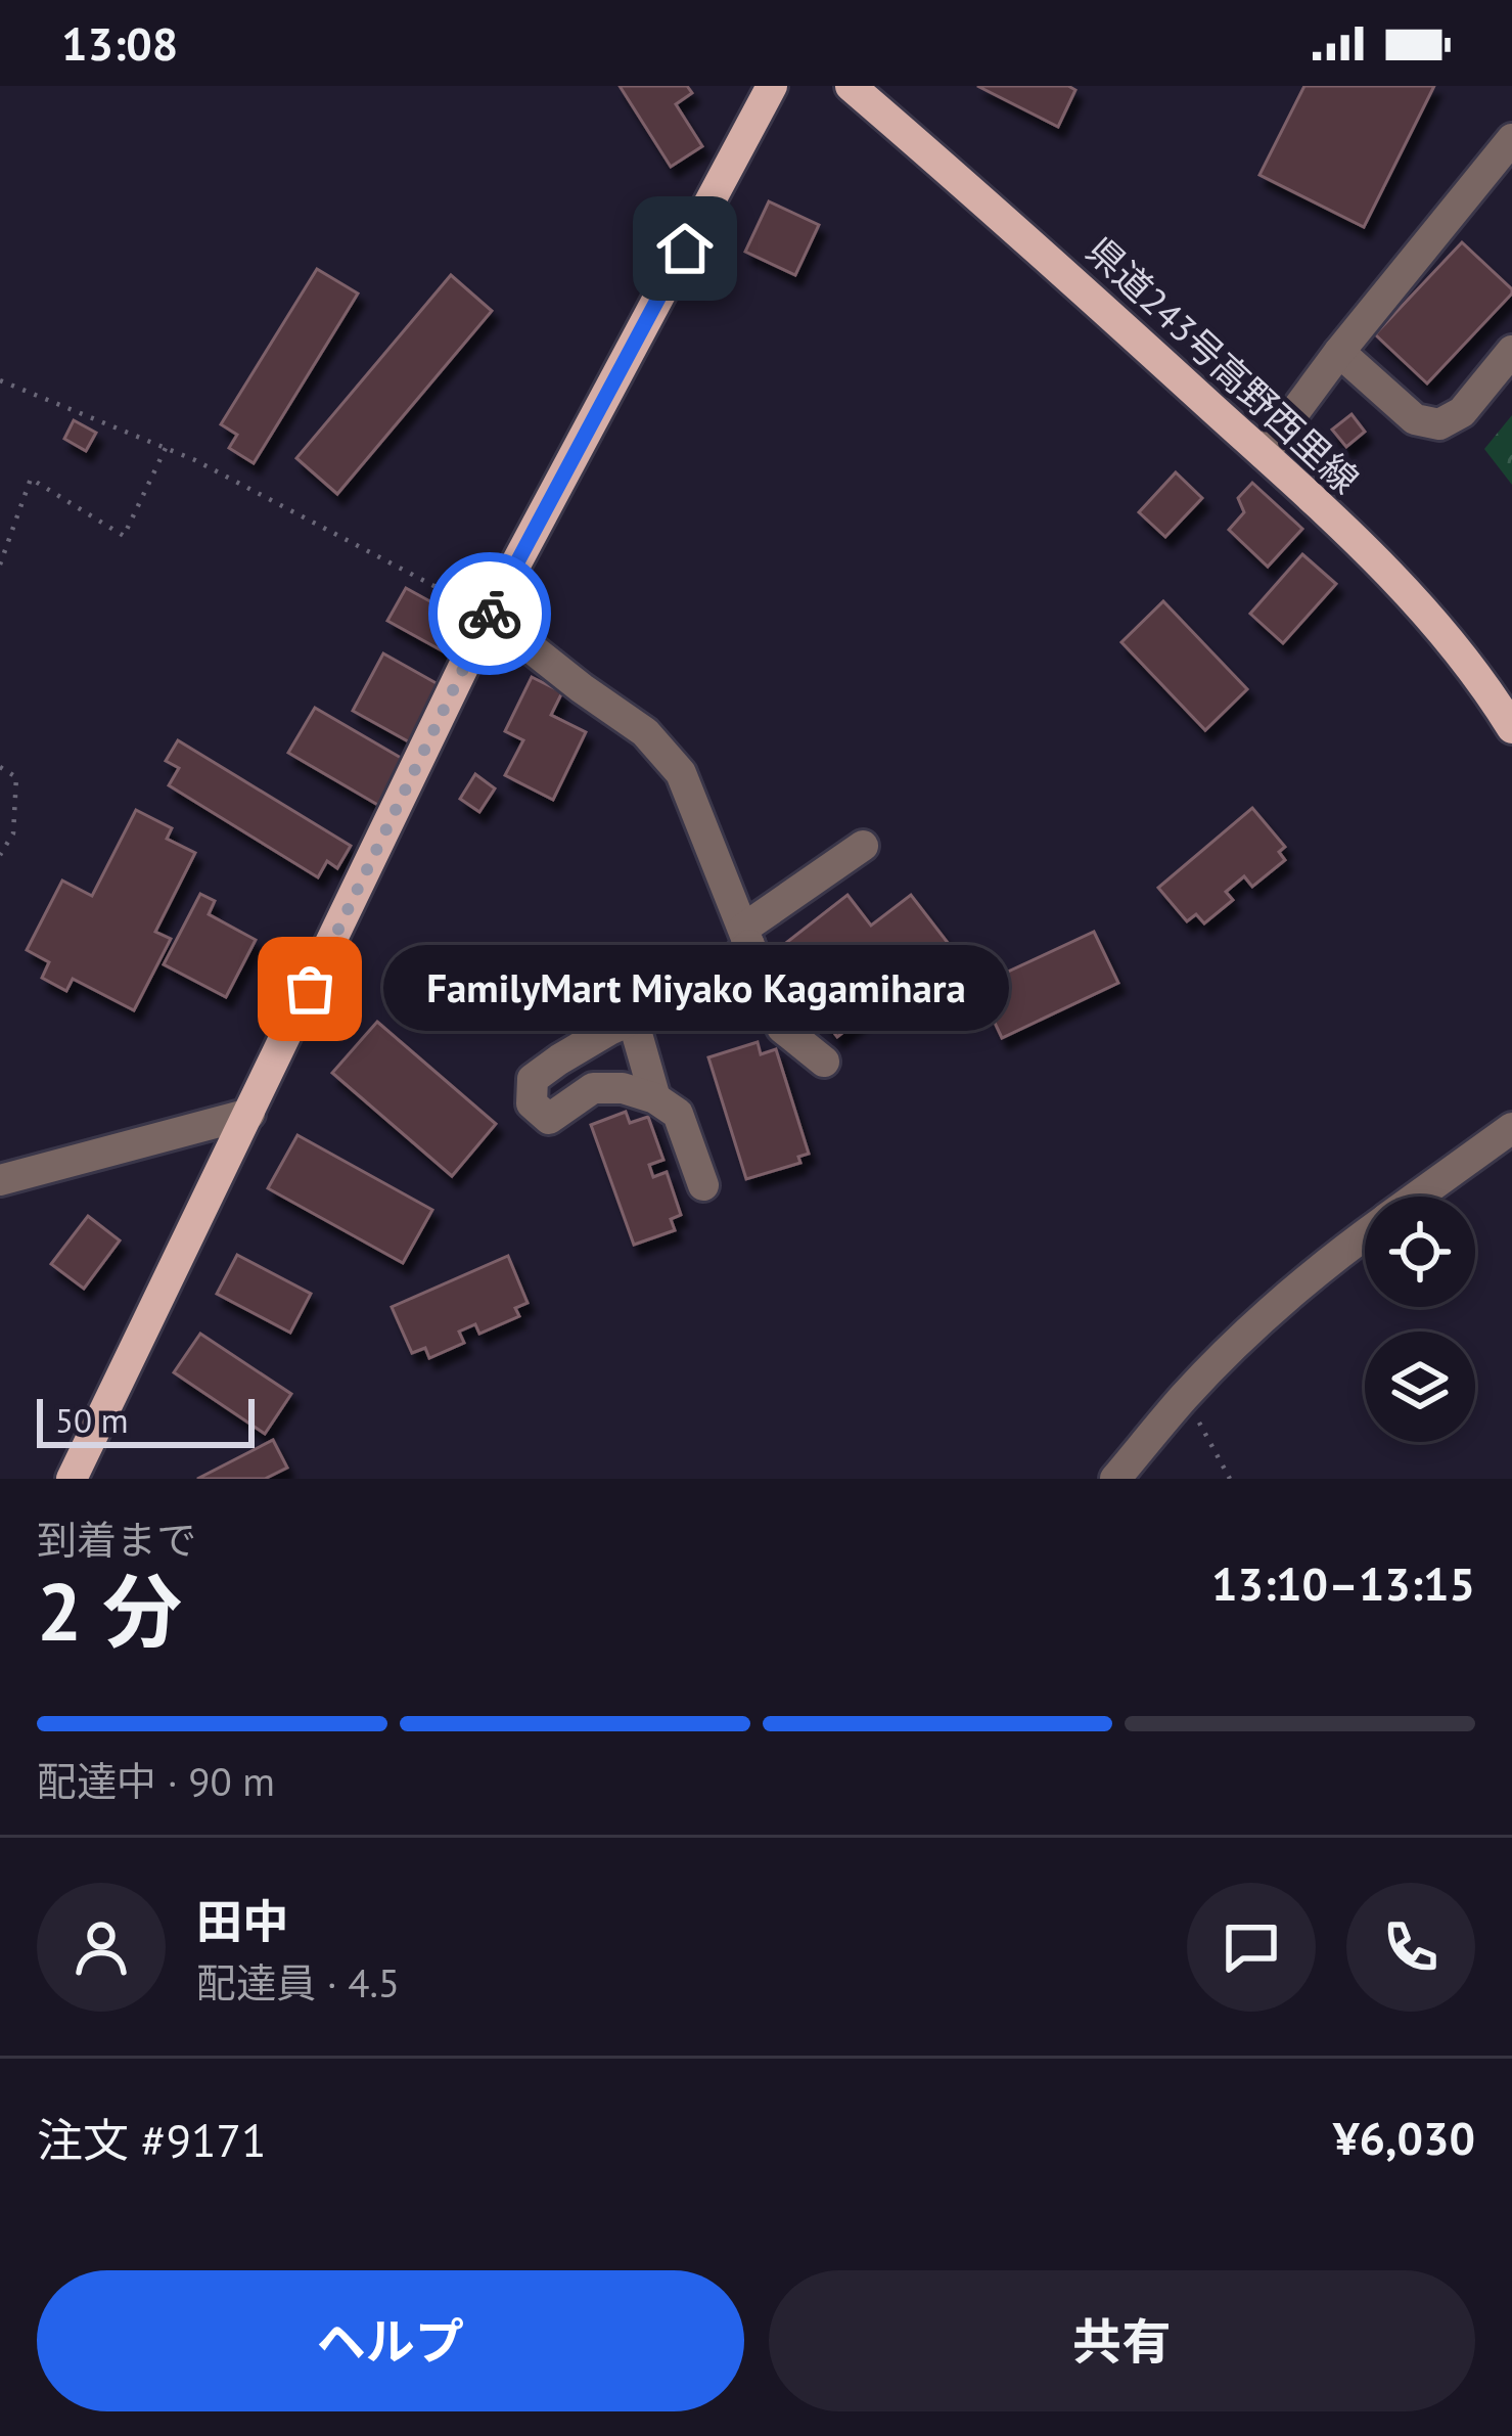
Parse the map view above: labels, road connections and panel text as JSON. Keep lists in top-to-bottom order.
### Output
{
  "streets": {
    "main road": ["県道243号高野西里線"]
  },
  "places": ["FamilyMart Miyako Kagamihara"],
  "scale_bar": "50 m",
  "page": {
    "status": "13:08",
    "bubble": "FamilyMart Miyako Kagamihara",
    "scale": "50 m",
    "heading": ["2 分", "到着まで", "13:10–13:15"],
    "panel": [
      "田中",
      "配達員 · 4.5",
      "注文 #9171",
      "¥6,030"
    ],
    "bar": "配達中 · 90 m",
    "buttons": ["ヘルプ", "共有"]
  }
}
